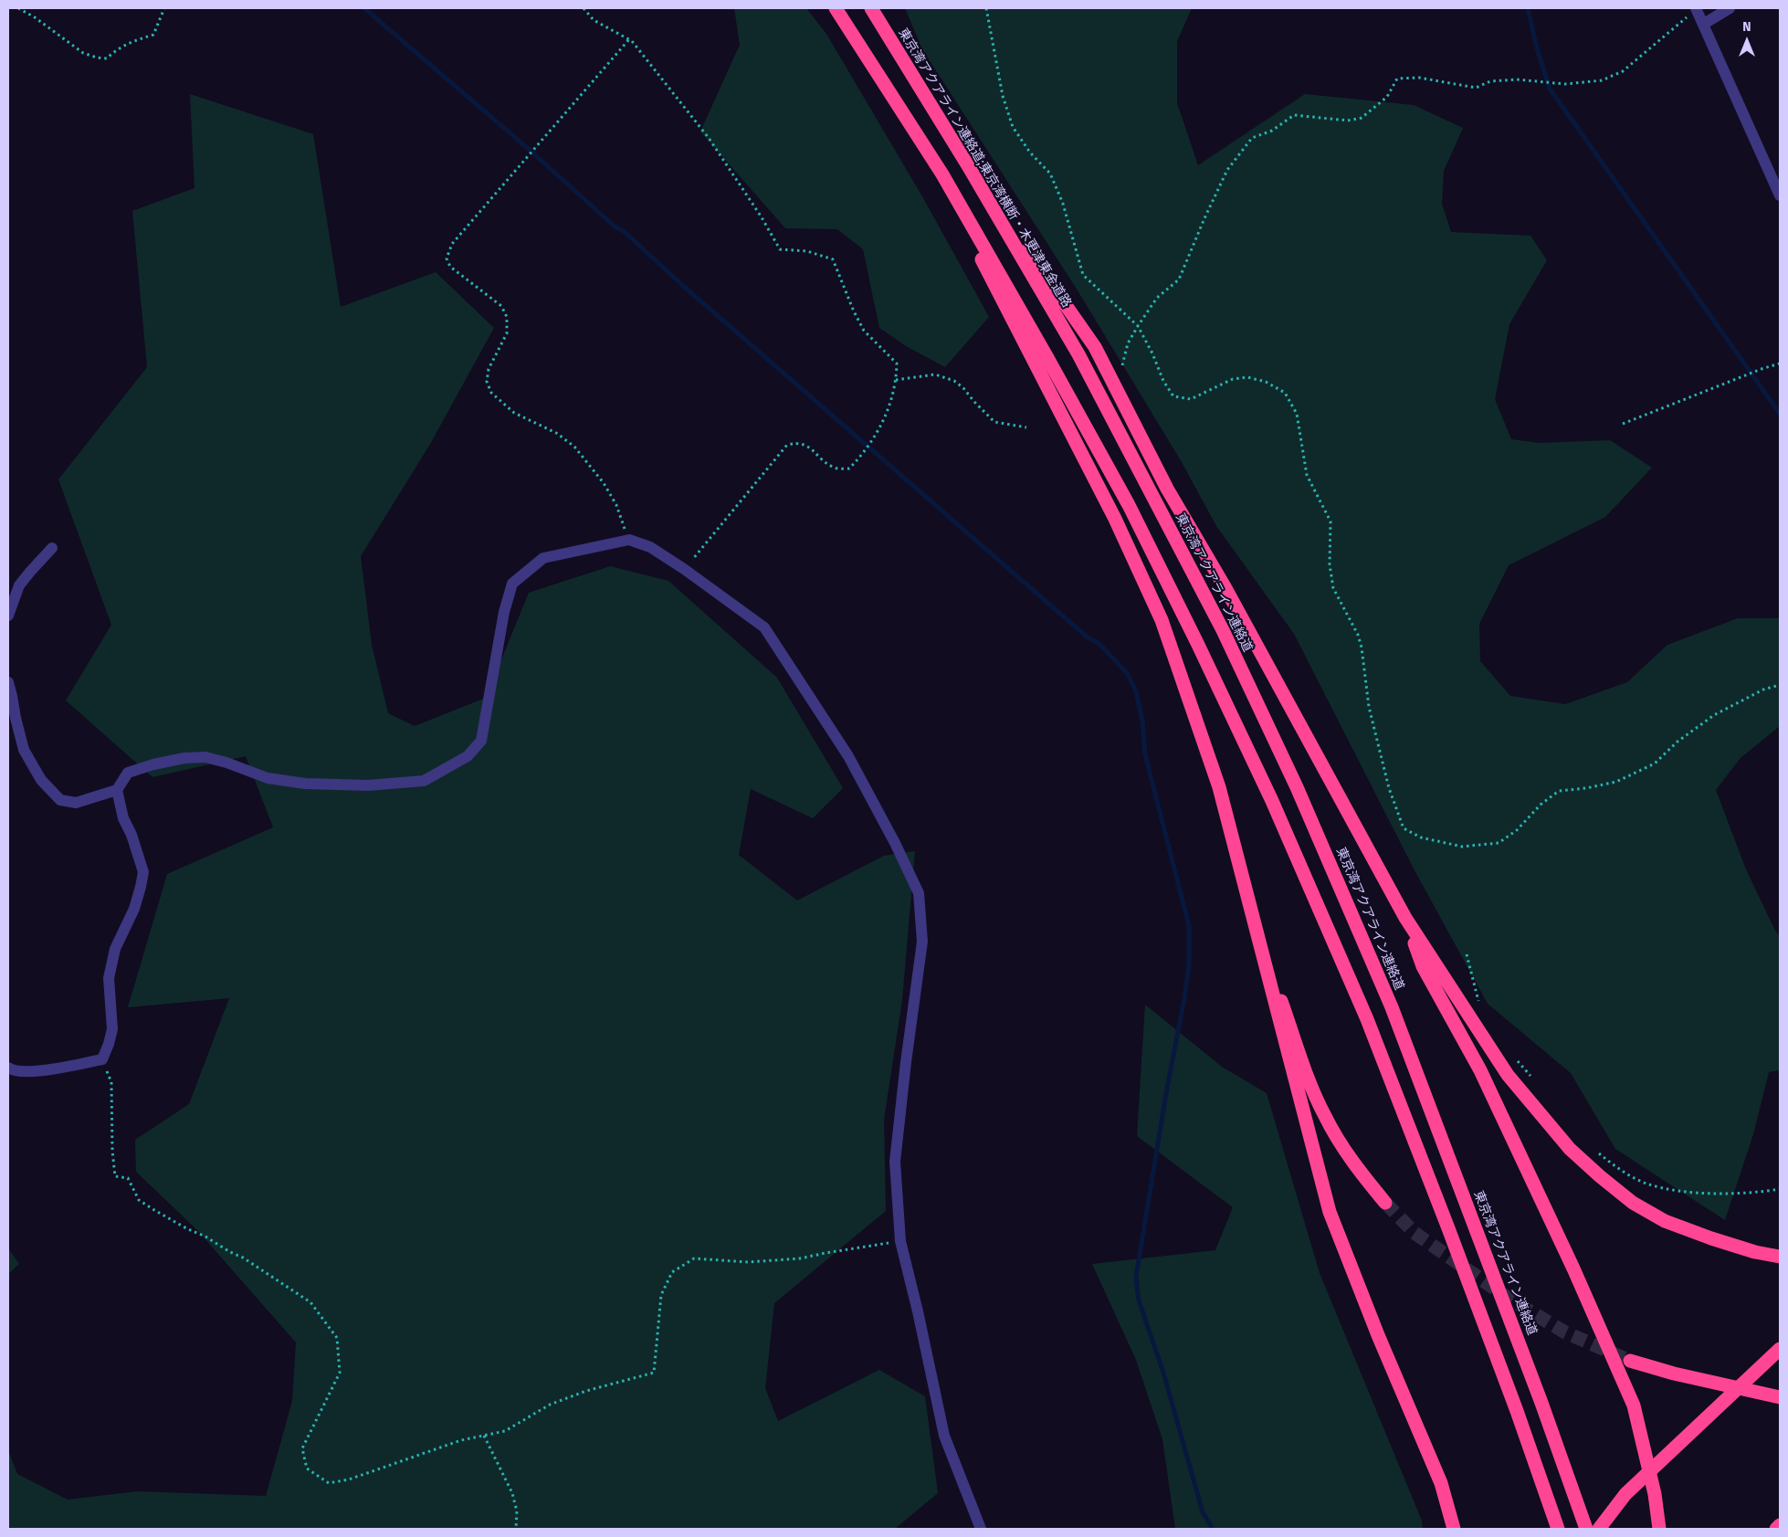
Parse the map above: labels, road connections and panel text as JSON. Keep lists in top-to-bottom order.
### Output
{
  "streets": {
    "highway": ["東京湾アクアライン連絡道;東京湾横断・木更津東金道路", "東京湾アクアライン連絡道"]
  },
  "crossings": [
    ["東京湾アクアライン連絡道;東京湾横断・木更津東金道路", "東京湾アクアライン連絡道"]
  ],
  "north": "top"
}
